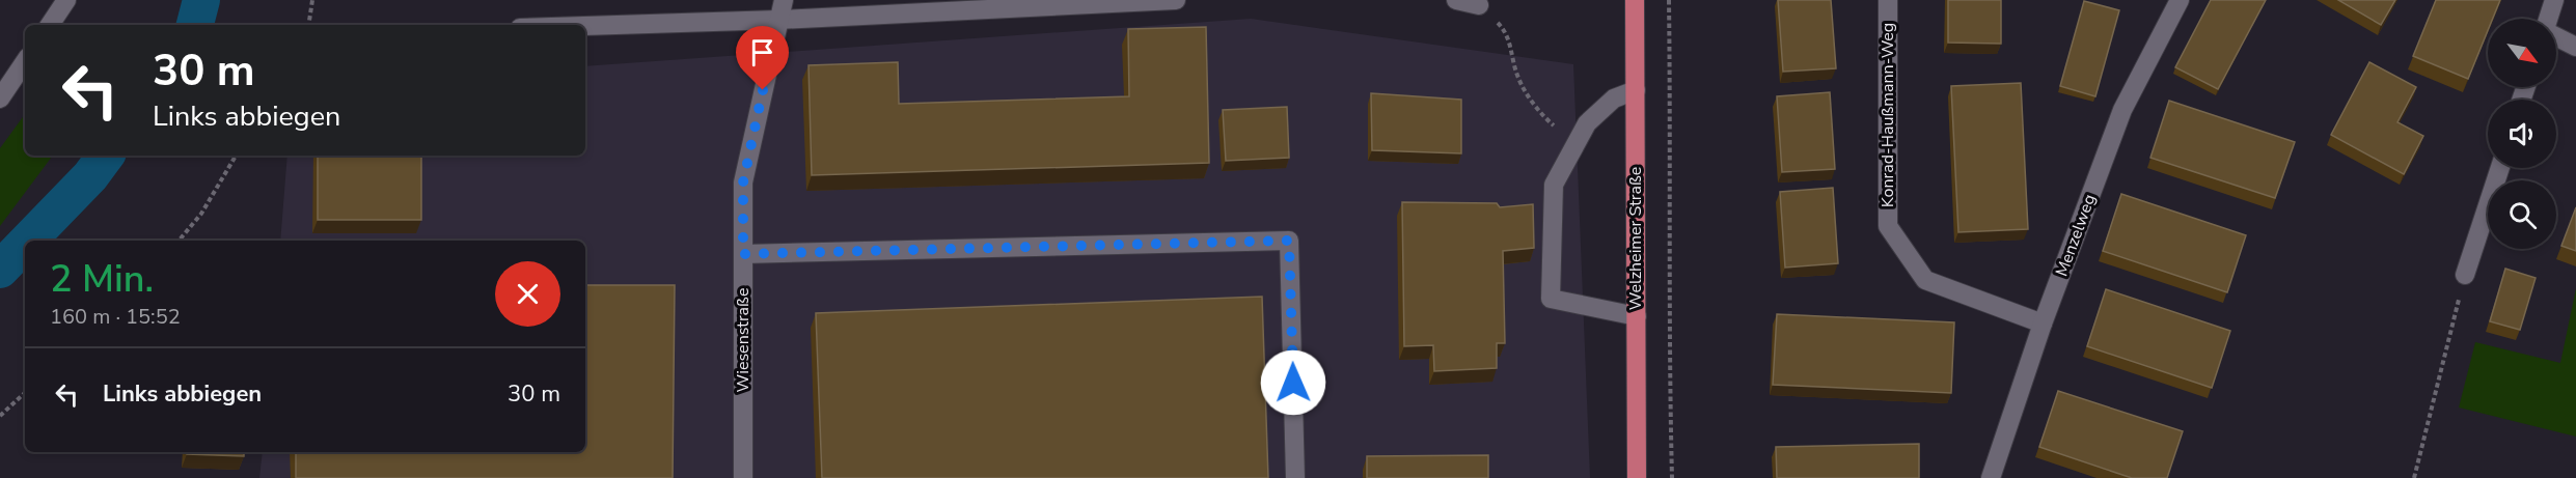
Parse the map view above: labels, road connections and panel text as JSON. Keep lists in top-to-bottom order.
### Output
{
  "streets": {
    "main road": ["Welzheimer Straße"],
    "street": ["Konrad-Haußmann-Weg", "Menzelweg", "Wiesenstraße"]
  },
  "crossings": [
    ["Konrad-Haußmann-Weg", "Menzelweg"]
  ],
  "north": "bottom right",
  "page": {
    "turn": ["30 m", "Links abbiegen"],
    "heading": ["2 Min.", "160 m · 15:52"],
    "list": [
      {
        "name": "Links abbiegen",
        "value": "30 m"
      }
    ]
  }
}
